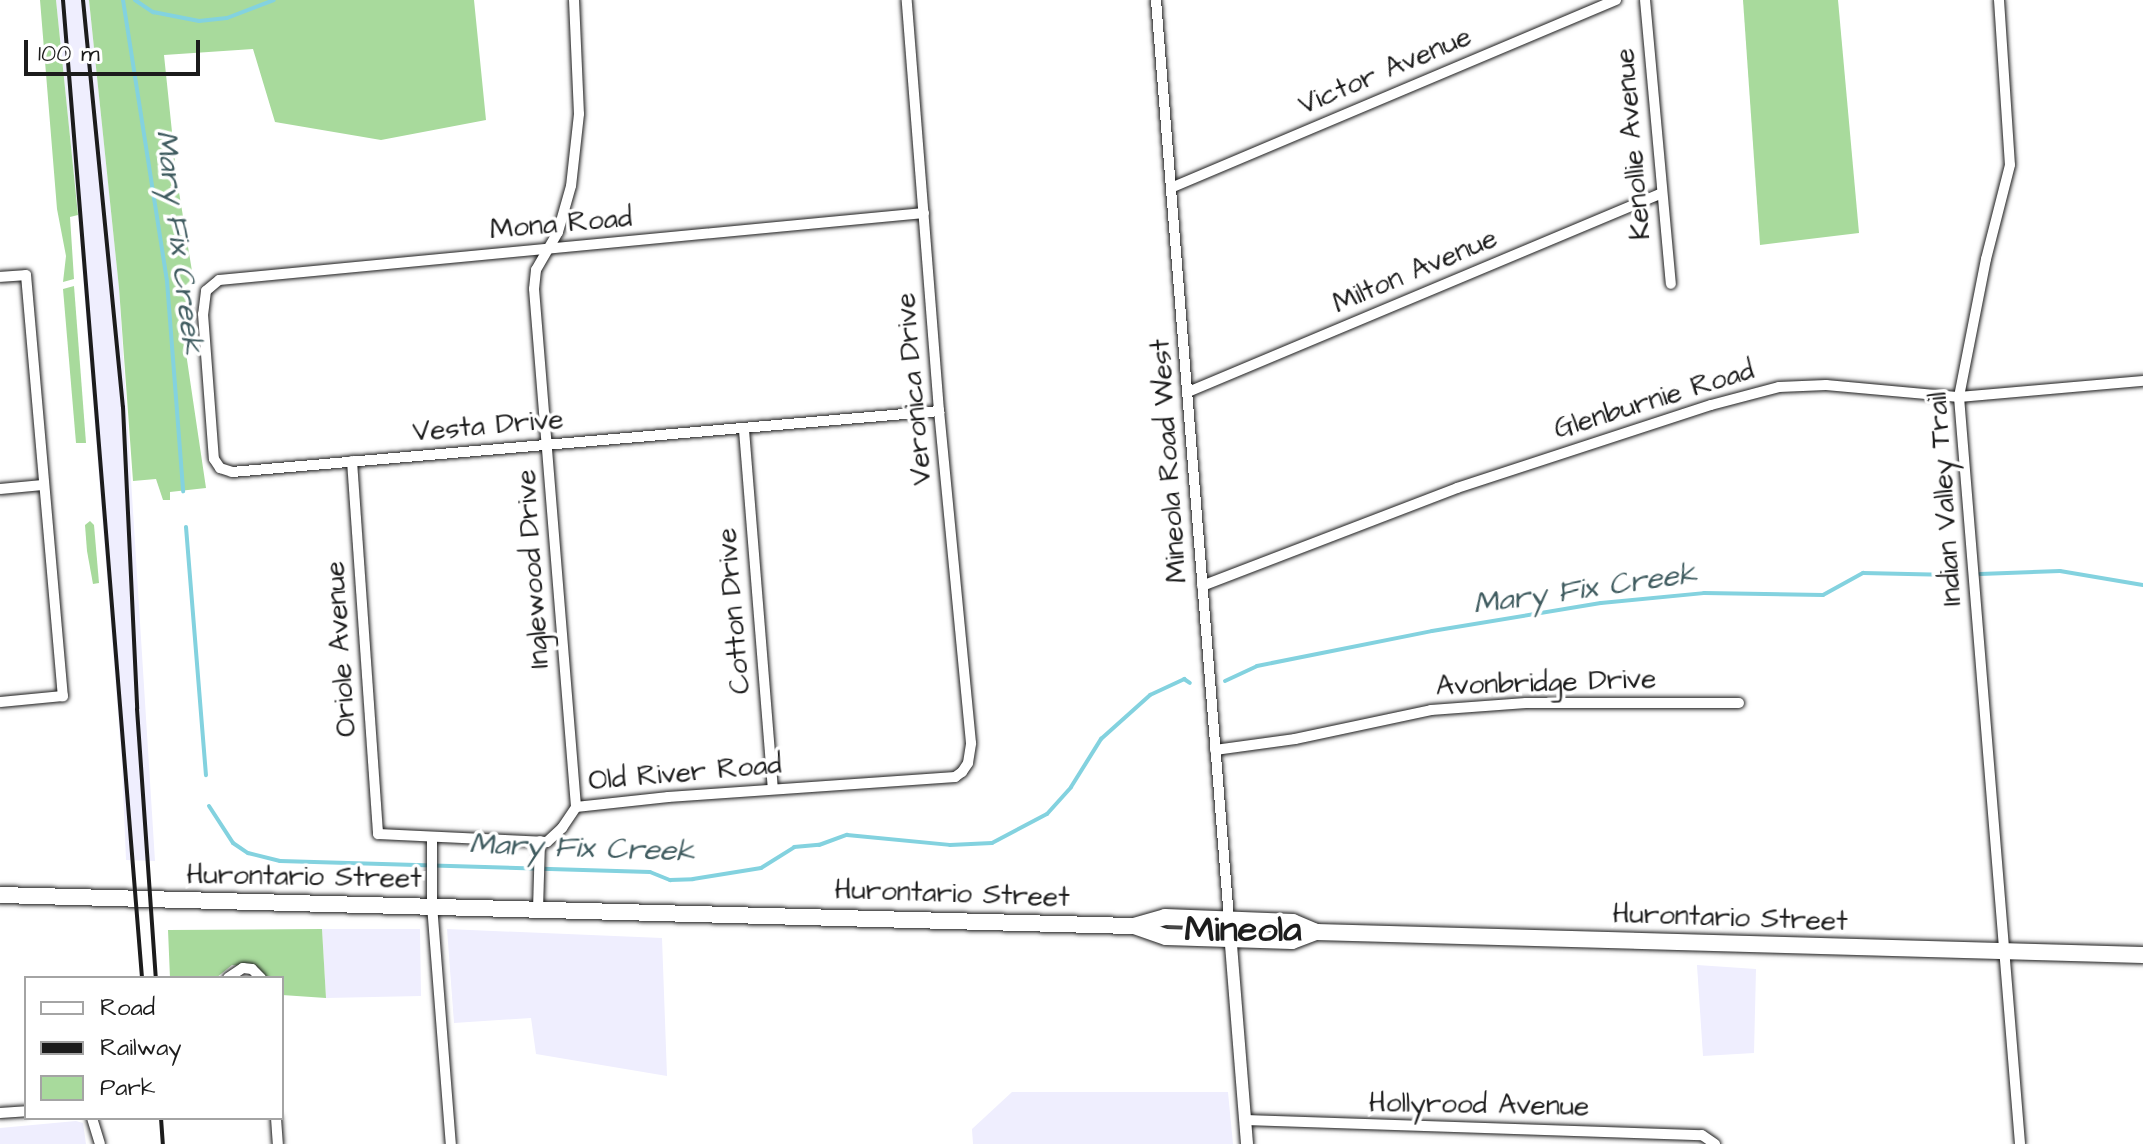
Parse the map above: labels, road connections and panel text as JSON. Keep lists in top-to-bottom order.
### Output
{
  "streets": {
    "main road": ["Hurontario Street"],
    "street": [
      "Victor Avenue",
      "Kenollie Avenue",
      "Mona Road",
      "Milton Avenue",
      "Veronica Drive",
      "Glenburnie Road",
      "Vesta Drive",
      "Mineola Road West",
      "Indian Valley Trail",
      "Inglewood Drive",
      "Cotton Drive",
      "Oriole Avenue",
      "Avonbridge Drive",
      "Old River Road",
      "Hollyrood Avenue"
    ]
  },
  "crossings": [
    ["Victor Avenue", "Mineola Road West"],
    ["Kenollie Avenue", "Milton Avenue"],
    ["Mona Road", "Veronica Drive"],
    ["Mona Road", "Vesta Drive"],
    ["Mona Road", "Inglewood Drive"],
    ["Milton Avenue", "Mineola Road West"],
    ["Veronica Drive", "Vesta Drive"],
    ["Veronica Drive", "Old River Road"],
    ["Glenburnie Road", "Mineola Road West"],
    ["Glenburnie Road", "Indian Valley Trail"],
    ["Vesta Drive", "Inglewood Drive"],
    ["Vesta Drive", "Cotton Drive"],
    ["Vesta Drive", "Oriole Avenue"],
    ["Mineola Road West", "Avonbridge Drive"],
    ["Mineola Road West", "Hurontario Street"],
    ["Indian Valley Trail", "Hurontario Street"],
    ["Inglewood Drive", "Old River Road"],
    ["Cotton Drive", "Old River Road"]
  ],
  "districts": ["Mineola"],
  "water": ["Mary Fix Creek"],
  "legend": ["Road", "Railway", "Park"],
  "scale_bar": "100 m"
}
